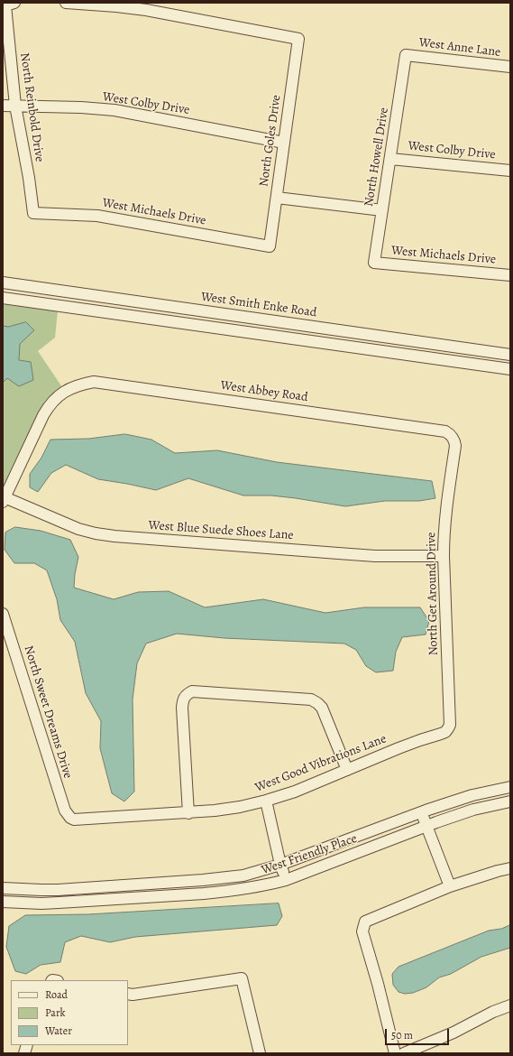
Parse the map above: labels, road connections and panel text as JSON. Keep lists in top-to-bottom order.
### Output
{
  "streets": {
    "street": [
      "West Anne Lane",
      "West Colby Drive",
      "North Reinbold Drive",
      "North Goles Drive",
      "North Howell Drive",
      "West Michaels Drive",
      "West Smith Enke Road",
      "West Abbey Road",
      "West Blue Suede Shoes Lane",
      "North Get Around Drive",
      "North Sweet Dreams Drive",
      "West Good Vibrations Lane",
      "West Friendly Place"
    ]
  },
  "crossings": [
    ["West Anne Lane", "North Howell Drive"],
    ["West Colby Drive", "North Reinbold Drive"],
    ["West Colby Drive", "North Goles Drive"],
    ["West Colby Drive", "North Howell Drive"],
    ["North Reinbold Drive", "West Michaels Drive"],
    ["North Goles Drive", "West Michaels Drive"],
    ["North Howell Drive", "West Michaels Drive"],
    ["West Abbey Road", "West Blue Suede Shoes Lane"],
    ["West Abbey Road", "North Get Around Drive"],
    ["West Blue Suede Shoes Lane", "North Get Around Drive"],
    ["North Get Around Drive", "West Good Vibrations Lane"],
    ["North Sweet Dreams Drive", "West Good Vibrations Lane"]
  ],
  "legend": ["Road", "Park", "Water"],
  "scale_bar": "50 m"
}
